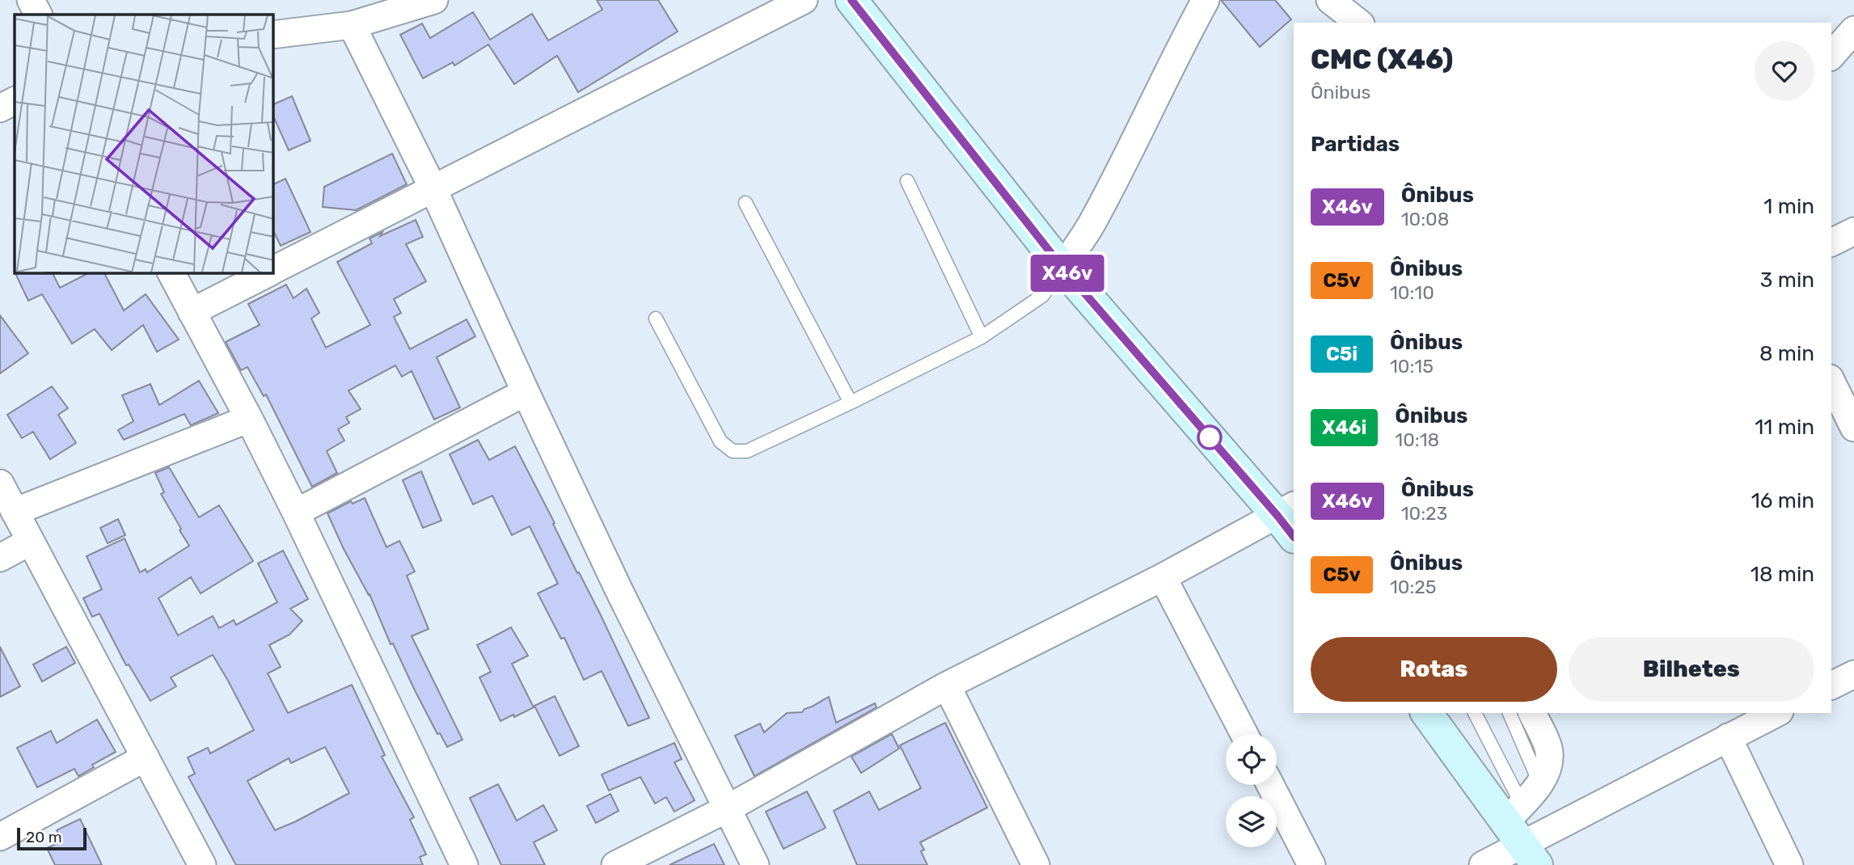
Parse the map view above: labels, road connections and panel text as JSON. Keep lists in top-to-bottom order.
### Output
{
  "lines": ["bus line X46v"],
  "scale_bar": "20 m",
  "page": {
    "on_map": "X46v",
    "heading": [
      ["CMC (X46)", "Ônibus"],
      "Partidas"
    ],
    "list": [
      {
        "mark": "X46v",
        "name": "Ônibus",
        "note": "10:08",
        "value": "1 min"
      },
      {
        "mark": "C5v",
        "name": "Ônibus",
        "note": "10:10",
        "value": "3 min"
      },
      {
        "mark": "C5i",
        "name": "Ônibus",
        "note": "10:15",
        "value": "8 min"
      },
      {
        "mark": "X46i",
        "name": "Ônibus",
        "note": "10:18",
        "value": "11 min"
      },
      {
        "mark": "X46v",
        "name": "Ônibus",
        "note": "10:23",
        "value": "16 min"
      },
      {
        "mark": "C5v",
        "name": "Ônibus",
        "note": "10:25",
        "value": "18 min"
      }
    ],
    "buttons": ["Rotas", "Bilhetes"],
    "scale": "20 m"
  }
}
